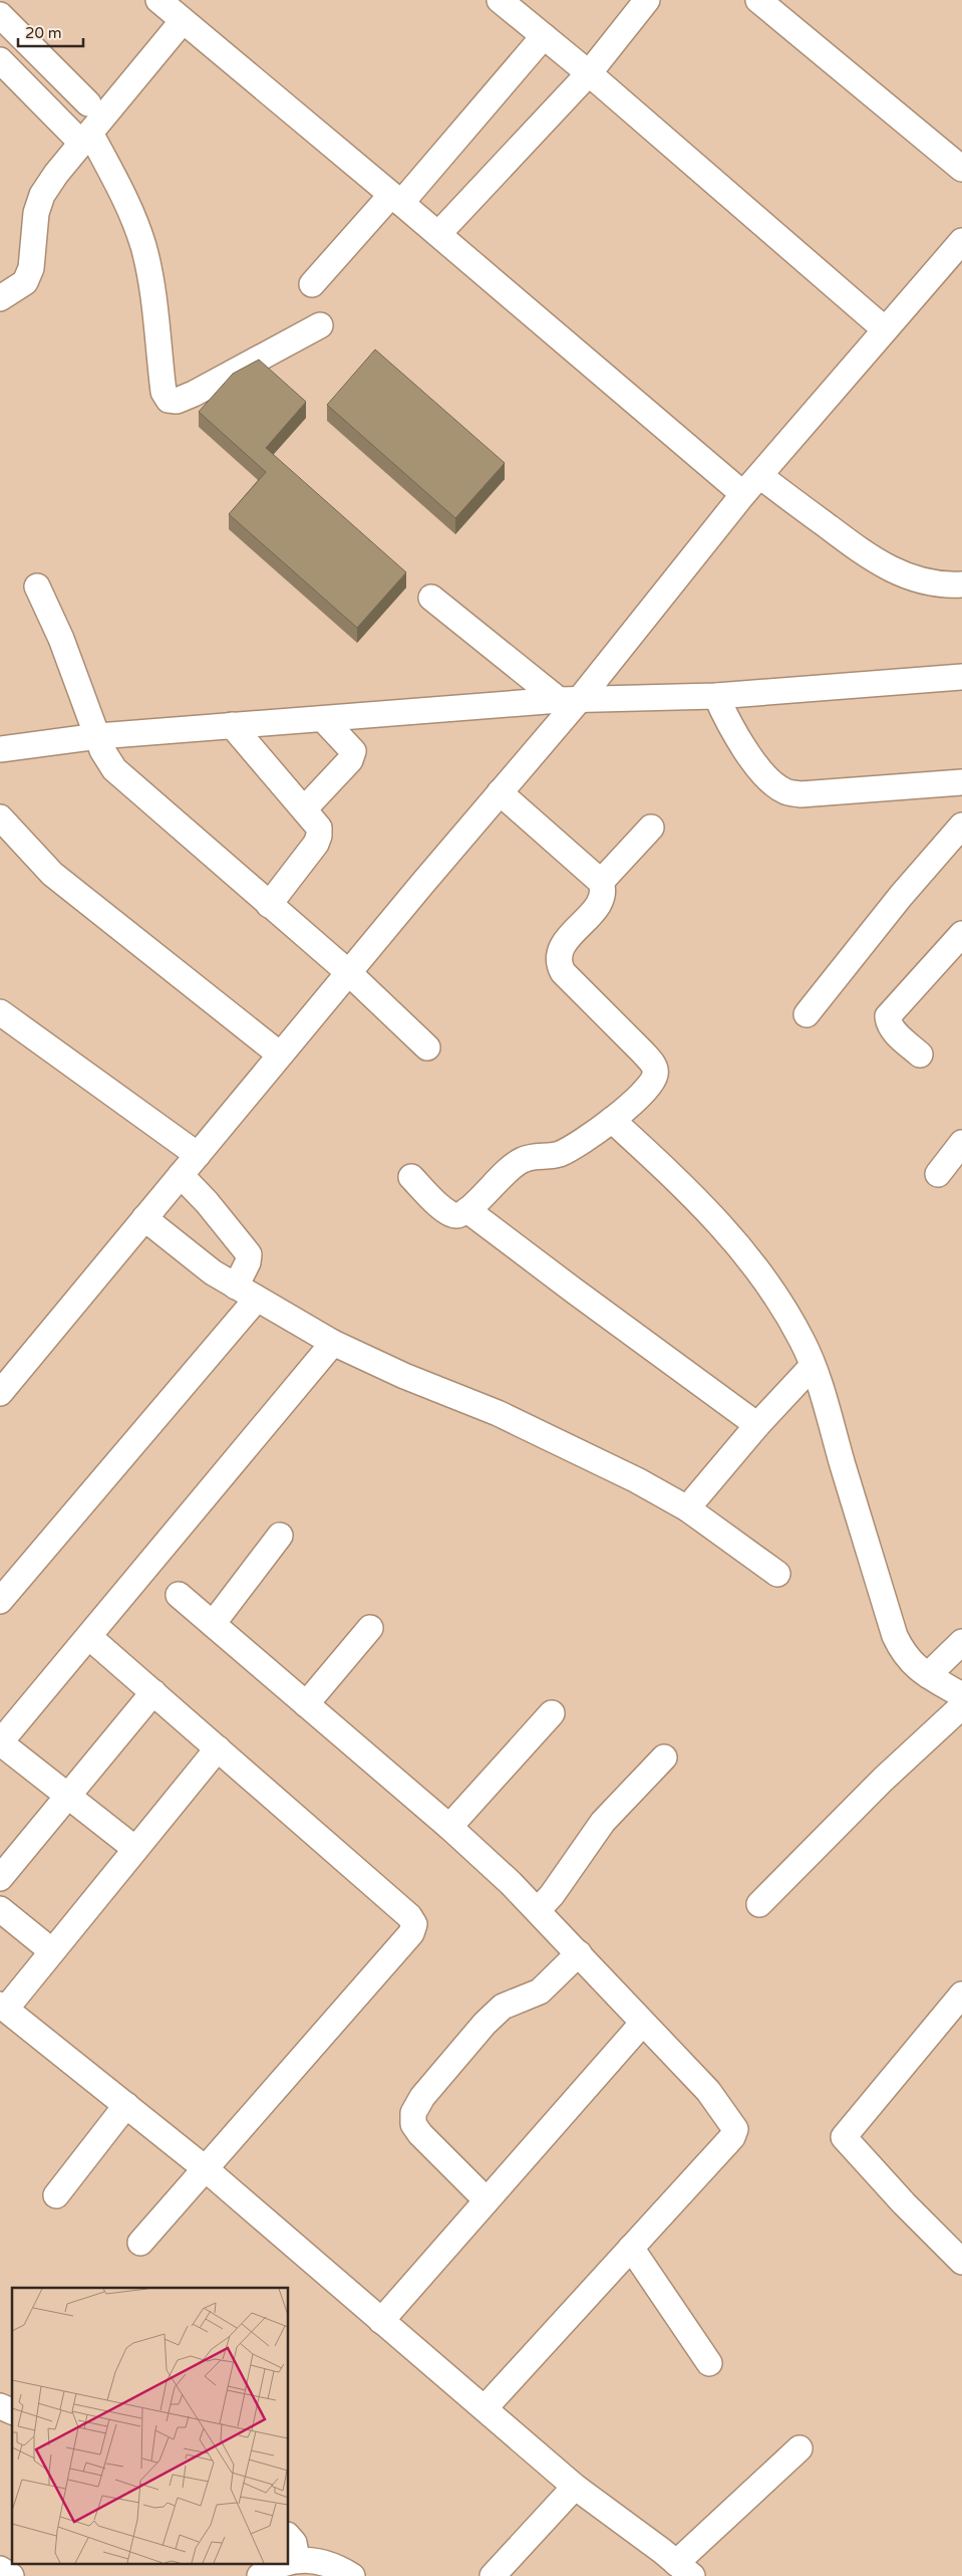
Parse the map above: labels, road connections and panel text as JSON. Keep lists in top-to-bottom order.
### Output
{
  "scale_bar": "20 m"
}
